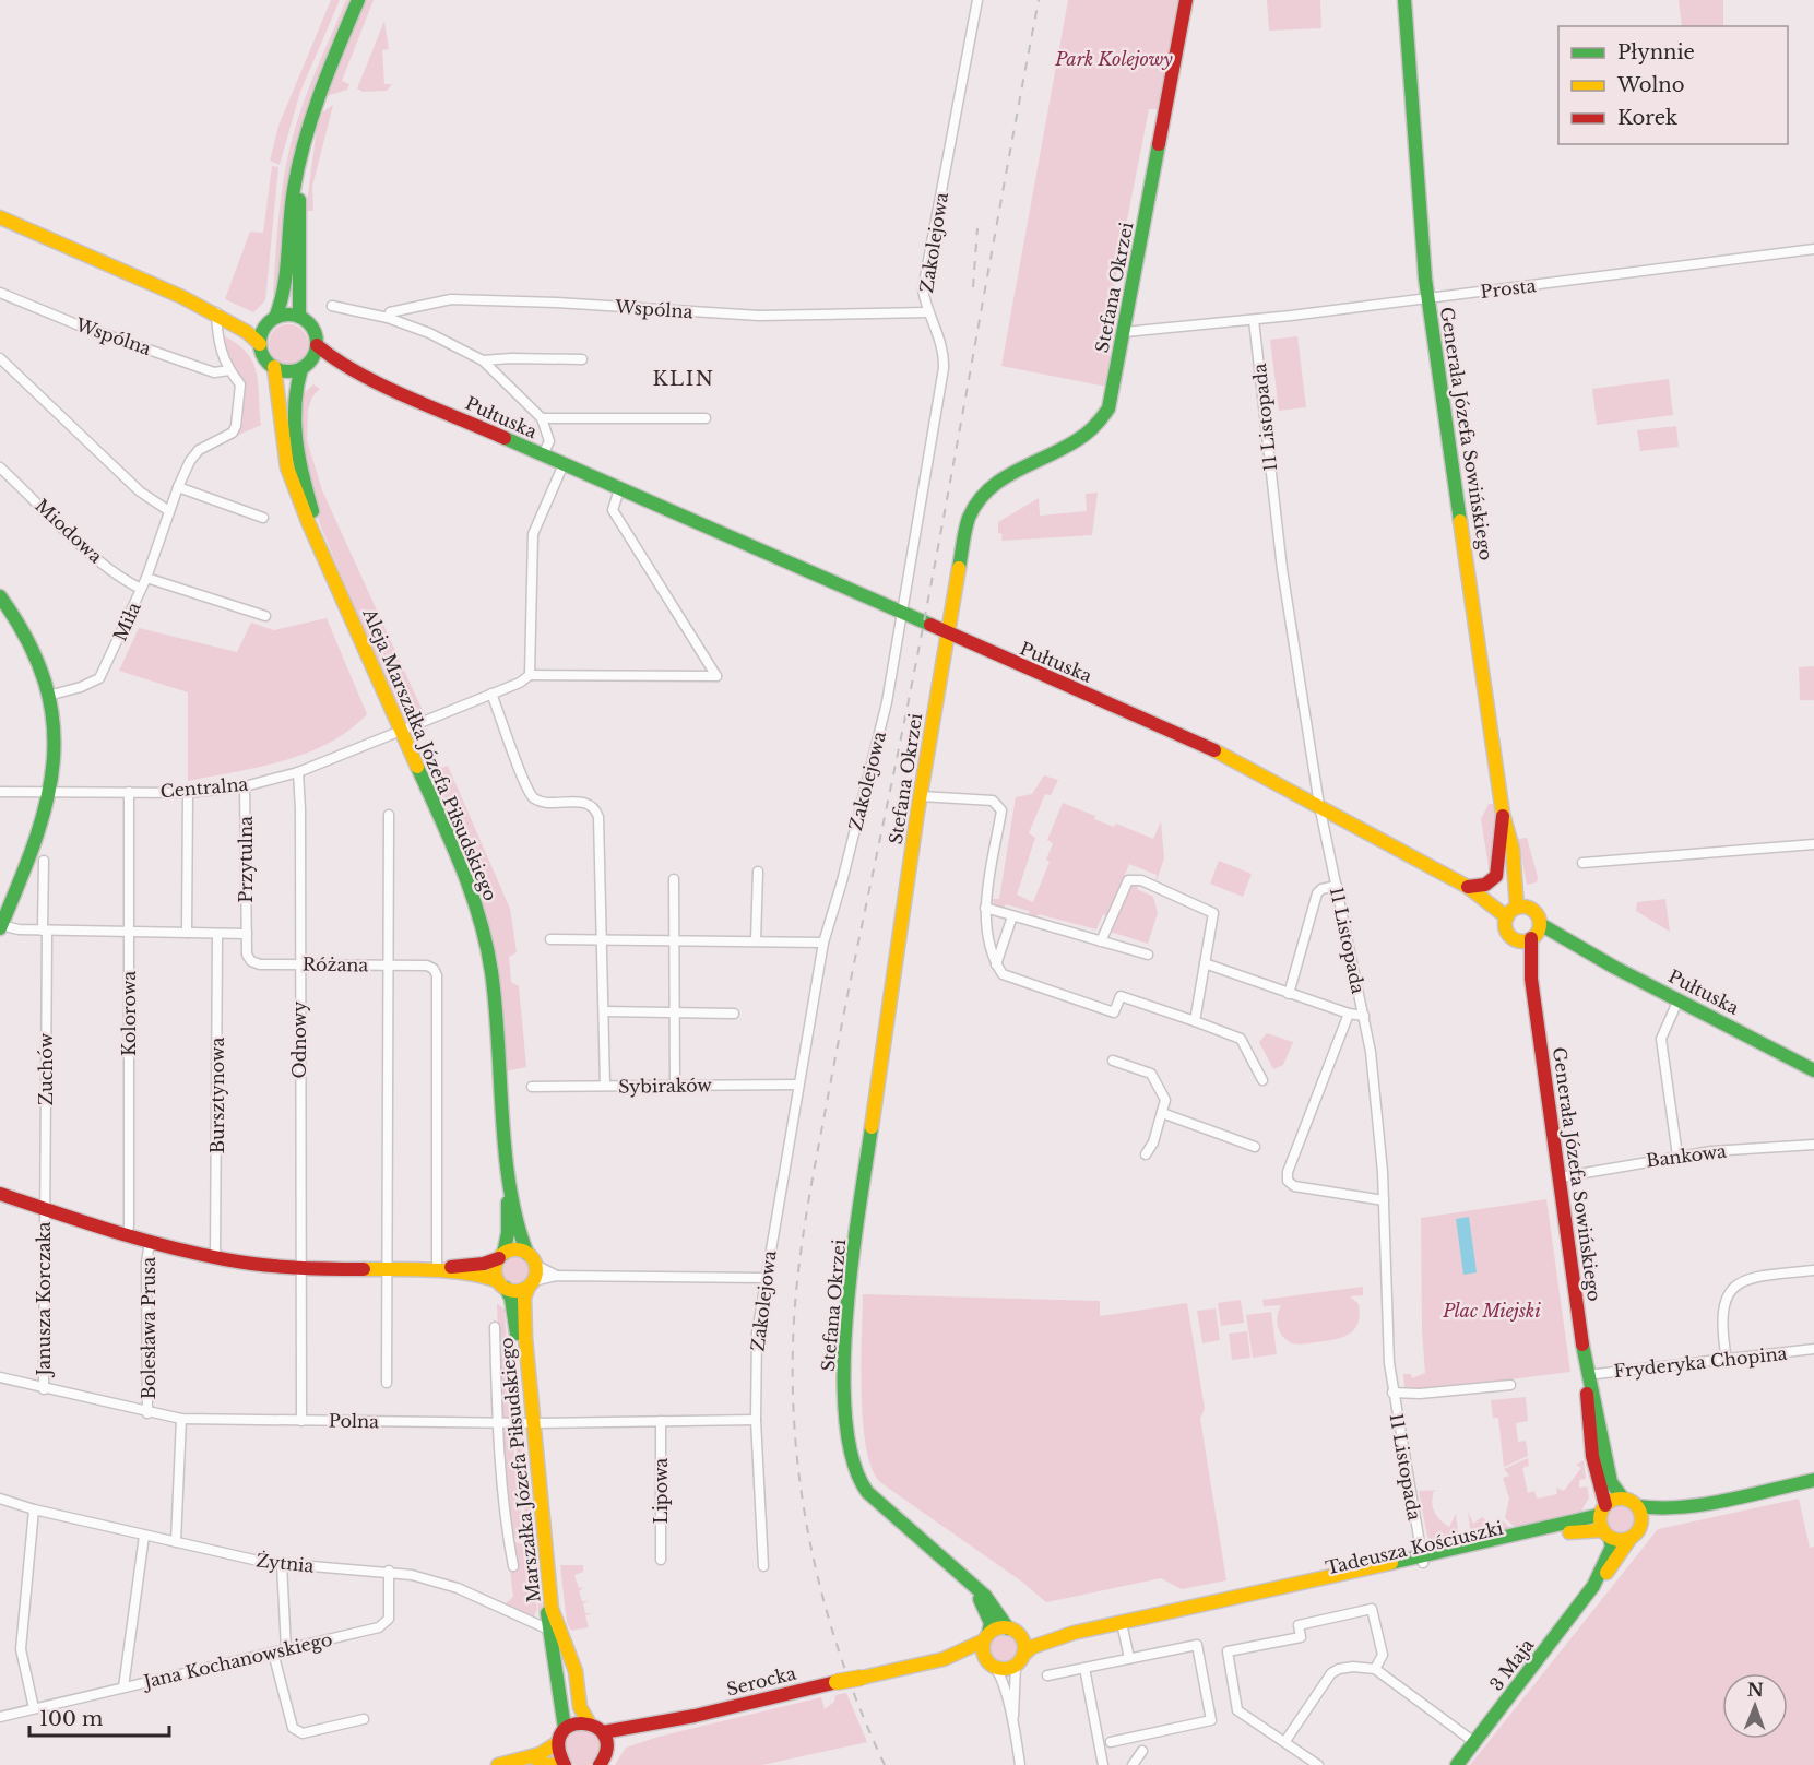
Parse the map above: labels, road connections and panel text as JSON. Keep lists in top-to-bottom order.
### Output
{
  "streets": {
    "street": [
      "Zakolejowa",
      "Stefana Okrzei",
      "Prosta",
      "Wspólna",
      "Pułtuska",
      "11 Listopada",
      "Generała Józefa Sowińskiego",
      "Miodowa",
      "Miła",
      "Aleja Marszałka Józefa Piłsudskiego",
      "Centralna",
      "Przytulna",
      "Różana",
      "Kolorowa",
      "Odnowy",
      "Zuchów",
      "Sybiraków",
      "Bursztynowa",
      "Bankowa",
      "Janusza Korczaka",
      "Bolesława Prusa",
      "Fryderyka Chopina",
      "Polna",
      "Marszałka Józefa Piłsudskiego",
      "Lipowa",
      "Tadeusza Kościuszki",
      "Żytnia",
      "Jana Kochanowskiego",
      "3 Maja",
      "Serocka"
    ]
  },
  "crossings": [
    ["Zakolejowa", "Wspólna"],
    ["Zakolejowa", "Pułtuska"],
    ["Zakolejowa", "Sybiraków"],
    ["Zakolejowa", "Polna"],
    ["Stefana Okrzei", "Prosta"],
    ["Stefana Okrzei", "Pułtuska"],
    ["Stefana Okrzei", "Tadeusza Kościuszki"],
    ["Prosta", "11 Listopada"],
    ["Prosta", "Generała Józefa Sowińskiego"],
    ["Wspólna", "Miła"],
    ["Pułtuska", "11 Listopada"],
    ["Pułtuska", "Generała Józefa Sowińskiego"],
    ["11 Listopada", "Tadeusza Kościuszki"],
    ["Generała Józefa Sowińskiego", "Bankowa"],
    ["Generała Józefa Sowińskiego", "Fryderyka Chopina"],
    ["Generała Józefa Sowińskiego", "Tadeusza Kościuszki"],
    ["Generała Józefa Sowińskiego", "3 Maja"],
    ["Miodowa", "Miła"],
    ["Aleja Marszałka Józefa Piłsudskiego", "Centralna"],
    ["Aleja Marszałka Józefa Piłsudskiego", "Marszałka Józefa Piłsudskiego"],
    ["Centralna", "Przytulna"],
    ["Centralna", "Kolorowa"],
    ["Centralna", "Odnowy"],
    ["Przytulna", "Różana"],
    ["Różana", "Odnowy"],
    ["Odnowy", "Polna"],
    ["Zuchów", "Janusza Korczaka"],
    ["Janusza Korczaka", "Polna"],
    ["Bolesława Prusa", "Polna"],
    ["Polna", "Marszałka Józefa Piłsudskiego"],
    ["Polna", "Lipowa"],
    ["Marszałka Józefa Piłsudskiego", "Żytnia"],
    ["Tadeusza Kościuszki", "3 Maja"],
    ["Żytnia", "Jana Kochanowskiego"]
  ],
  "districts": ["KLIN"],
  "parks": ["Park Kolejowy", "Plac Miejski"],
  "legend": ["Płynnie", "Wolno", "Korek"],
  "scale_bar": "100 m",
  "north": "top"
}
